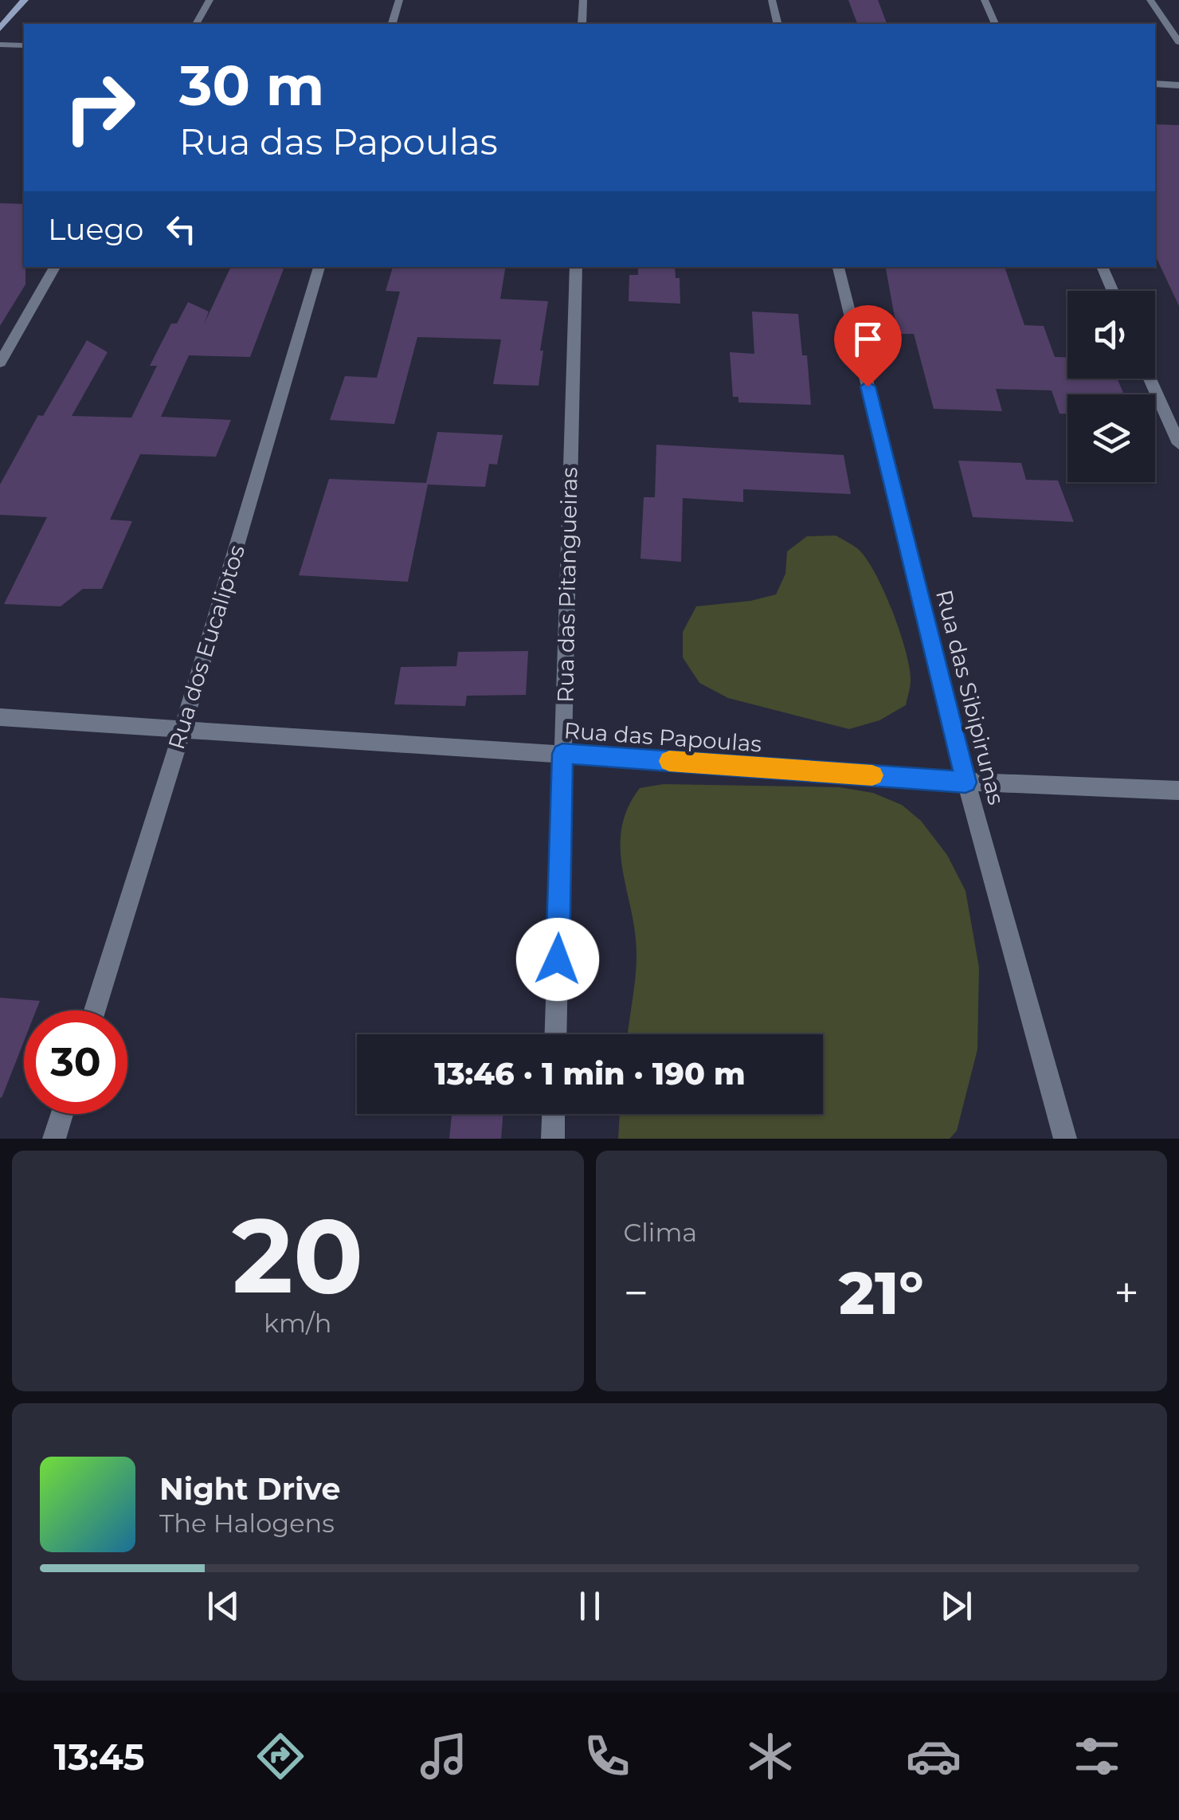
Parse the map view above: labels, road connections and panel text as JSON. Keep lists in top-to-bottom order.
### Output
{
  "streets": {
    "street": [
      "Rua das Pitangueiras",
      "Rua dos Eucaliptos",
      "Rua das Sibipirunas",
      "Rua das Papoulas"
    ]
  },
  "crossings": [
    ["Rua das Pitangueiras", "Rua das Papoulas"],
    ["Rua dos Eucaliptos", "Rua das Papoulas"],
    ["Rua das Sibipirunas", "Rua das Papoulas"]
  ],
  "page": {
    "turn": ["30 m", "Rua das Papoulas"],
    "then": "Luego",
    "limit": "30",
    "trip": "13:46 · 1 min · 190 m",
    "tile": [
      ["20", "km/h"],
      "Clima"
    ],
    "heat": ["−", "21°", "+"],
    "song": ["Night Drive", "The Halogens"],
    "tabs": "13:45"
  }
}
